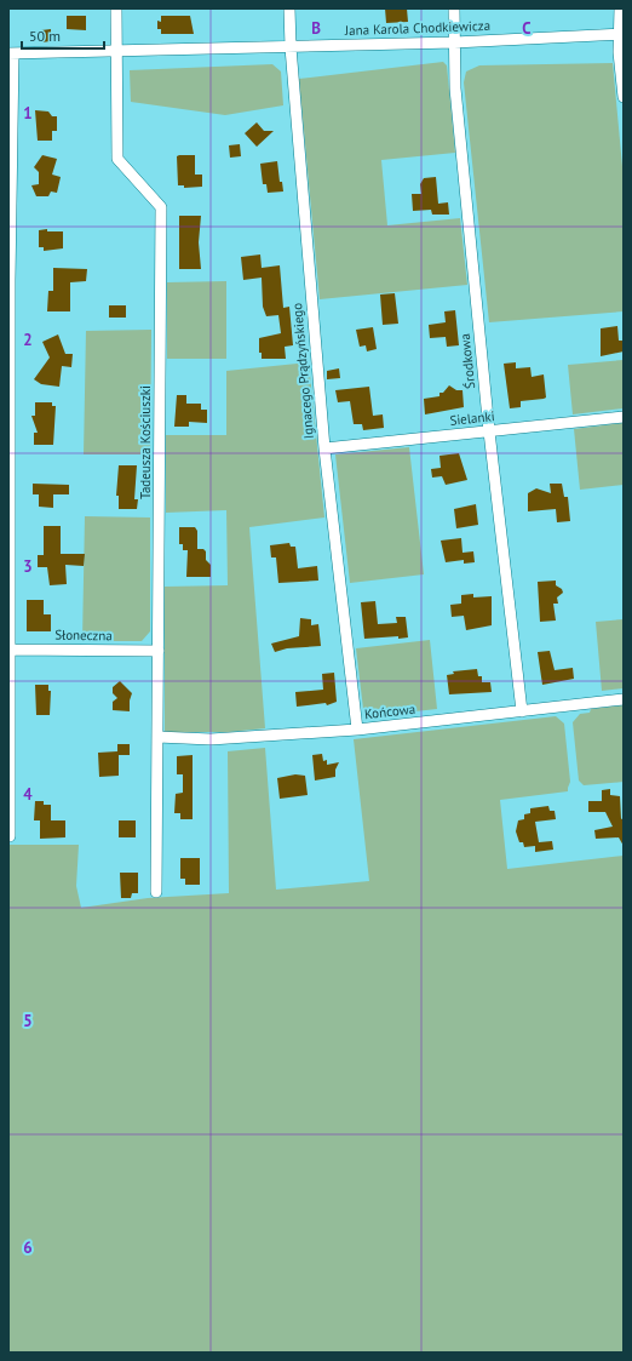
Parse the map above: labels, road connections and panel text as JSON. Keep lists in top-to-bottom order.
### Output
{
  "streets": {
    "street": [
      "Jana Karola Chodkiewicza",
      "Środkowa",
      "Ignacego Prądzyńskiego",
      "Sielanki",
      "Tadeusza Kościuszki",
      "Słoneczna",
      "Końcowa"
    ]
  },
  "crossings": [
    ["Jana Karola Chodkiewicza", "Środkowa"],
    ["Jana Karola Chodkiewicza", "Ignacego Prądzyńskiego"],
    ["Jana Karola Chodkiewicza", "Tadeusza Kościuszki"],
    ["Środkowa", "Sielanki"],
    ["Środkowa", "Końcowa"],
    ["Ignacego Prądzyńskiego", "Sielanki"],
    ["Ignacego Prądzyńskiego", "Końcowa"],
    ["Tadeusza Kościuszki", "Słoneczna"],
    ["Tadeusza Kościuszki", "Końcowa"]
  ],
  "scale_bar": "50 m",
  "grid": {
    "columns": ["B", "C"],
    "rows": [
      "1",
      "2",
      "3",
      "4",
      "5",
      "6"
    ]
  }
}
